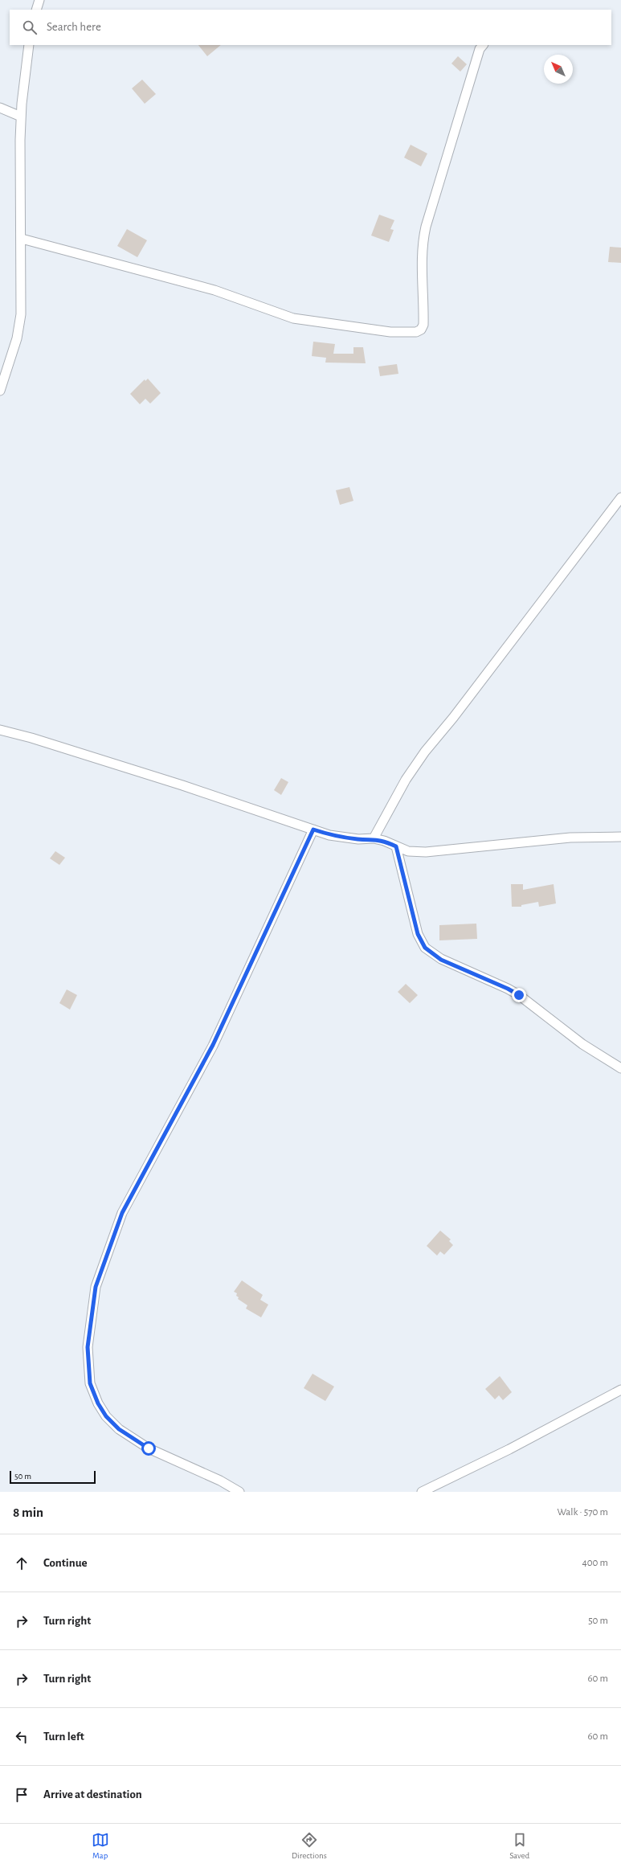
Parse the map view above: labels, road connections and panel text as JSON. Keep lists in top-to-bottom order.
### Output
{
  "scale_bar": "50 m",
  "north": "top left",
  "page": {
    "search": "Search here",
    "scale": "50 m",
    "heading": ["8 min", "Walk · 570 m"],
    "list": [
      ["Continue", "400 m"],
      ["Turn right", "50 m"],
      ["Turn right", "60 m"],
      ["Turn left", "60 m"],
      "Arrive at destination"
    ],
    "nav": ["Map", "Directions", "Saved"]
  }
}
